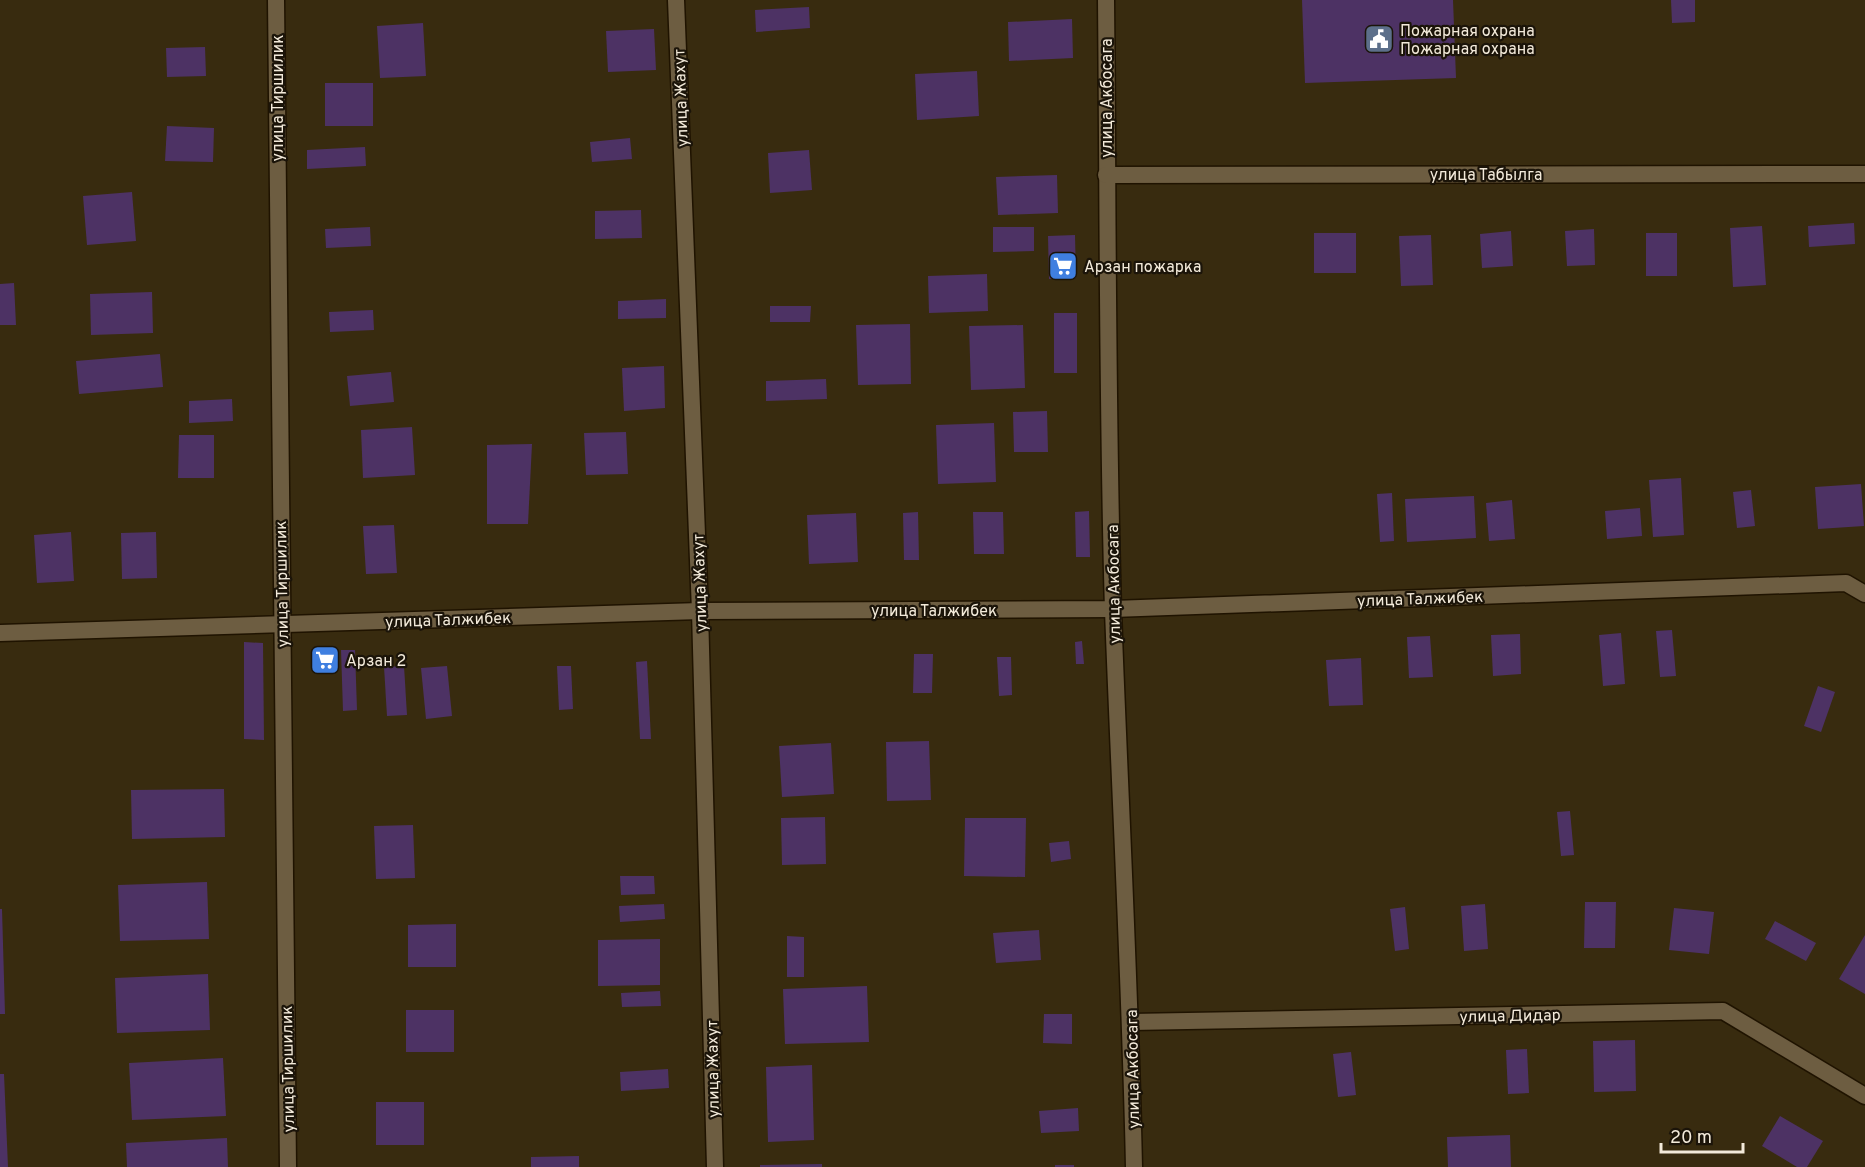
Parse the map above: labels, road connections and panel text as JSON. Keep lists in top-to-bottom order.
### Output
{
  "streets": {
    "street": [
      "улица Тиршилик",
      "улица Жахут",
      "улица Акбосага",
      "улица Табылга",
      "улица Талжибек",
      "улица Дидар"
    ]
  },
  "crossings": [
    ["улица Тиршилик", "улица Талжибек"],
    ["улица Жахут", "улица Талжибек"],
    ["улица Акбосага", "улица Табылга"],
    ["улица Акбосага", "улица Талжибек"],
    ["улица Акбосага", "улица Дидар"]
  ],
  "places": {
    "public building": ["Пожарная охрана Пожарная охрана"],
    "supermarket": ["Арзан пожарка", "Арзан 2"]
  },
  "scale_bar": "20 m"
}
